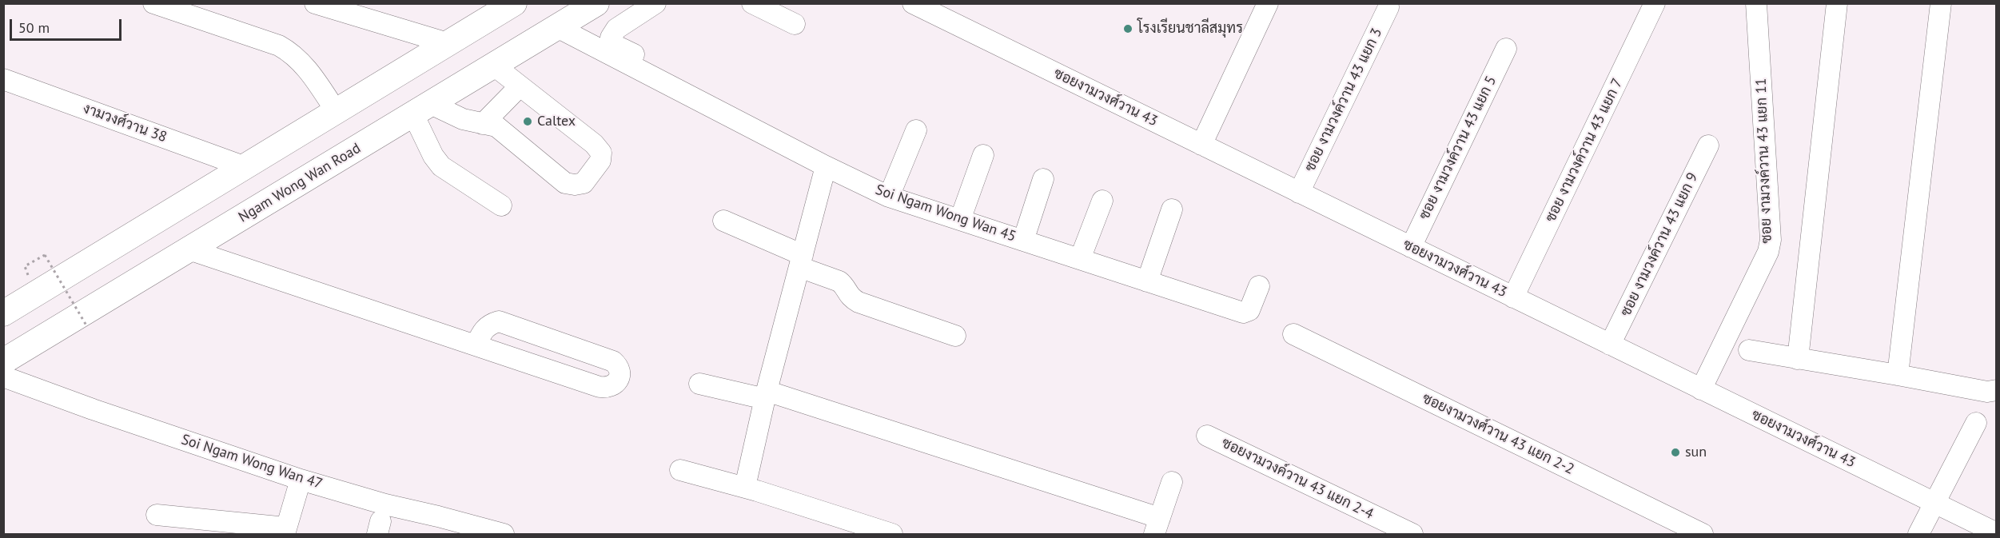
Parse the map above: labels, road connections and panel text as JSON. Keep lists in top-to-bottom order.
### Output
{
  "streets": {
    "main road": ["Ngam Wong Wan Road"],
    "street": [
      "ซอยงามวงศ์วาน 43",
      "ซอย งามวงค์วาน 43 แยก 3",
      "งามวงศ์วาน 38",
      "ซอย งามวงค์วาน 43 แยก 5",
      "ซอย งามวงค์วาน 43 แยก 7",
      "ซอย งามวงค์วาน 43 แยก 11",
      "Soi Ngam Wong Wan 45",
      "ซอย งามวงค์วาน 43 แยก 9",
      "ซอยงามวงศ์วาน 43 แยก 2-2",
      "Soi Ngam Wong Wan 47",
      "ซอยงามวงค์วาน 43 แยก 2-4"
    ]
  },
  "crossings": [
    ["ซอยงามวงศ์วาน 43", "ซอย งามวงค์วาน 43 แยก 3"],
    ["ซอยงามวงศ์วาน 43", "ซอย งามวงค์วาน 43 แยก 5"],
    ["ซอยงามวงศ์วาน 43", "ซอย งามวงค์วาน 43 แยก 7"],
    ["ซอยงามวงศ์วาน 43", "ซอย งามวงค์วาน 43 แยก 11"],
    ["ซอยงามวงศ์วาน 43", "ซอย งามวงค์วาน 43 แยก 9"],
    ["Ngam Wong Wan Road", "Soi Ngam Wong Wan 45"]
  ],
  "places": ["โรงเรียนชาลีสมุทร", "Caltex", "sun"],
  "scale_bar": "50 m"
}
